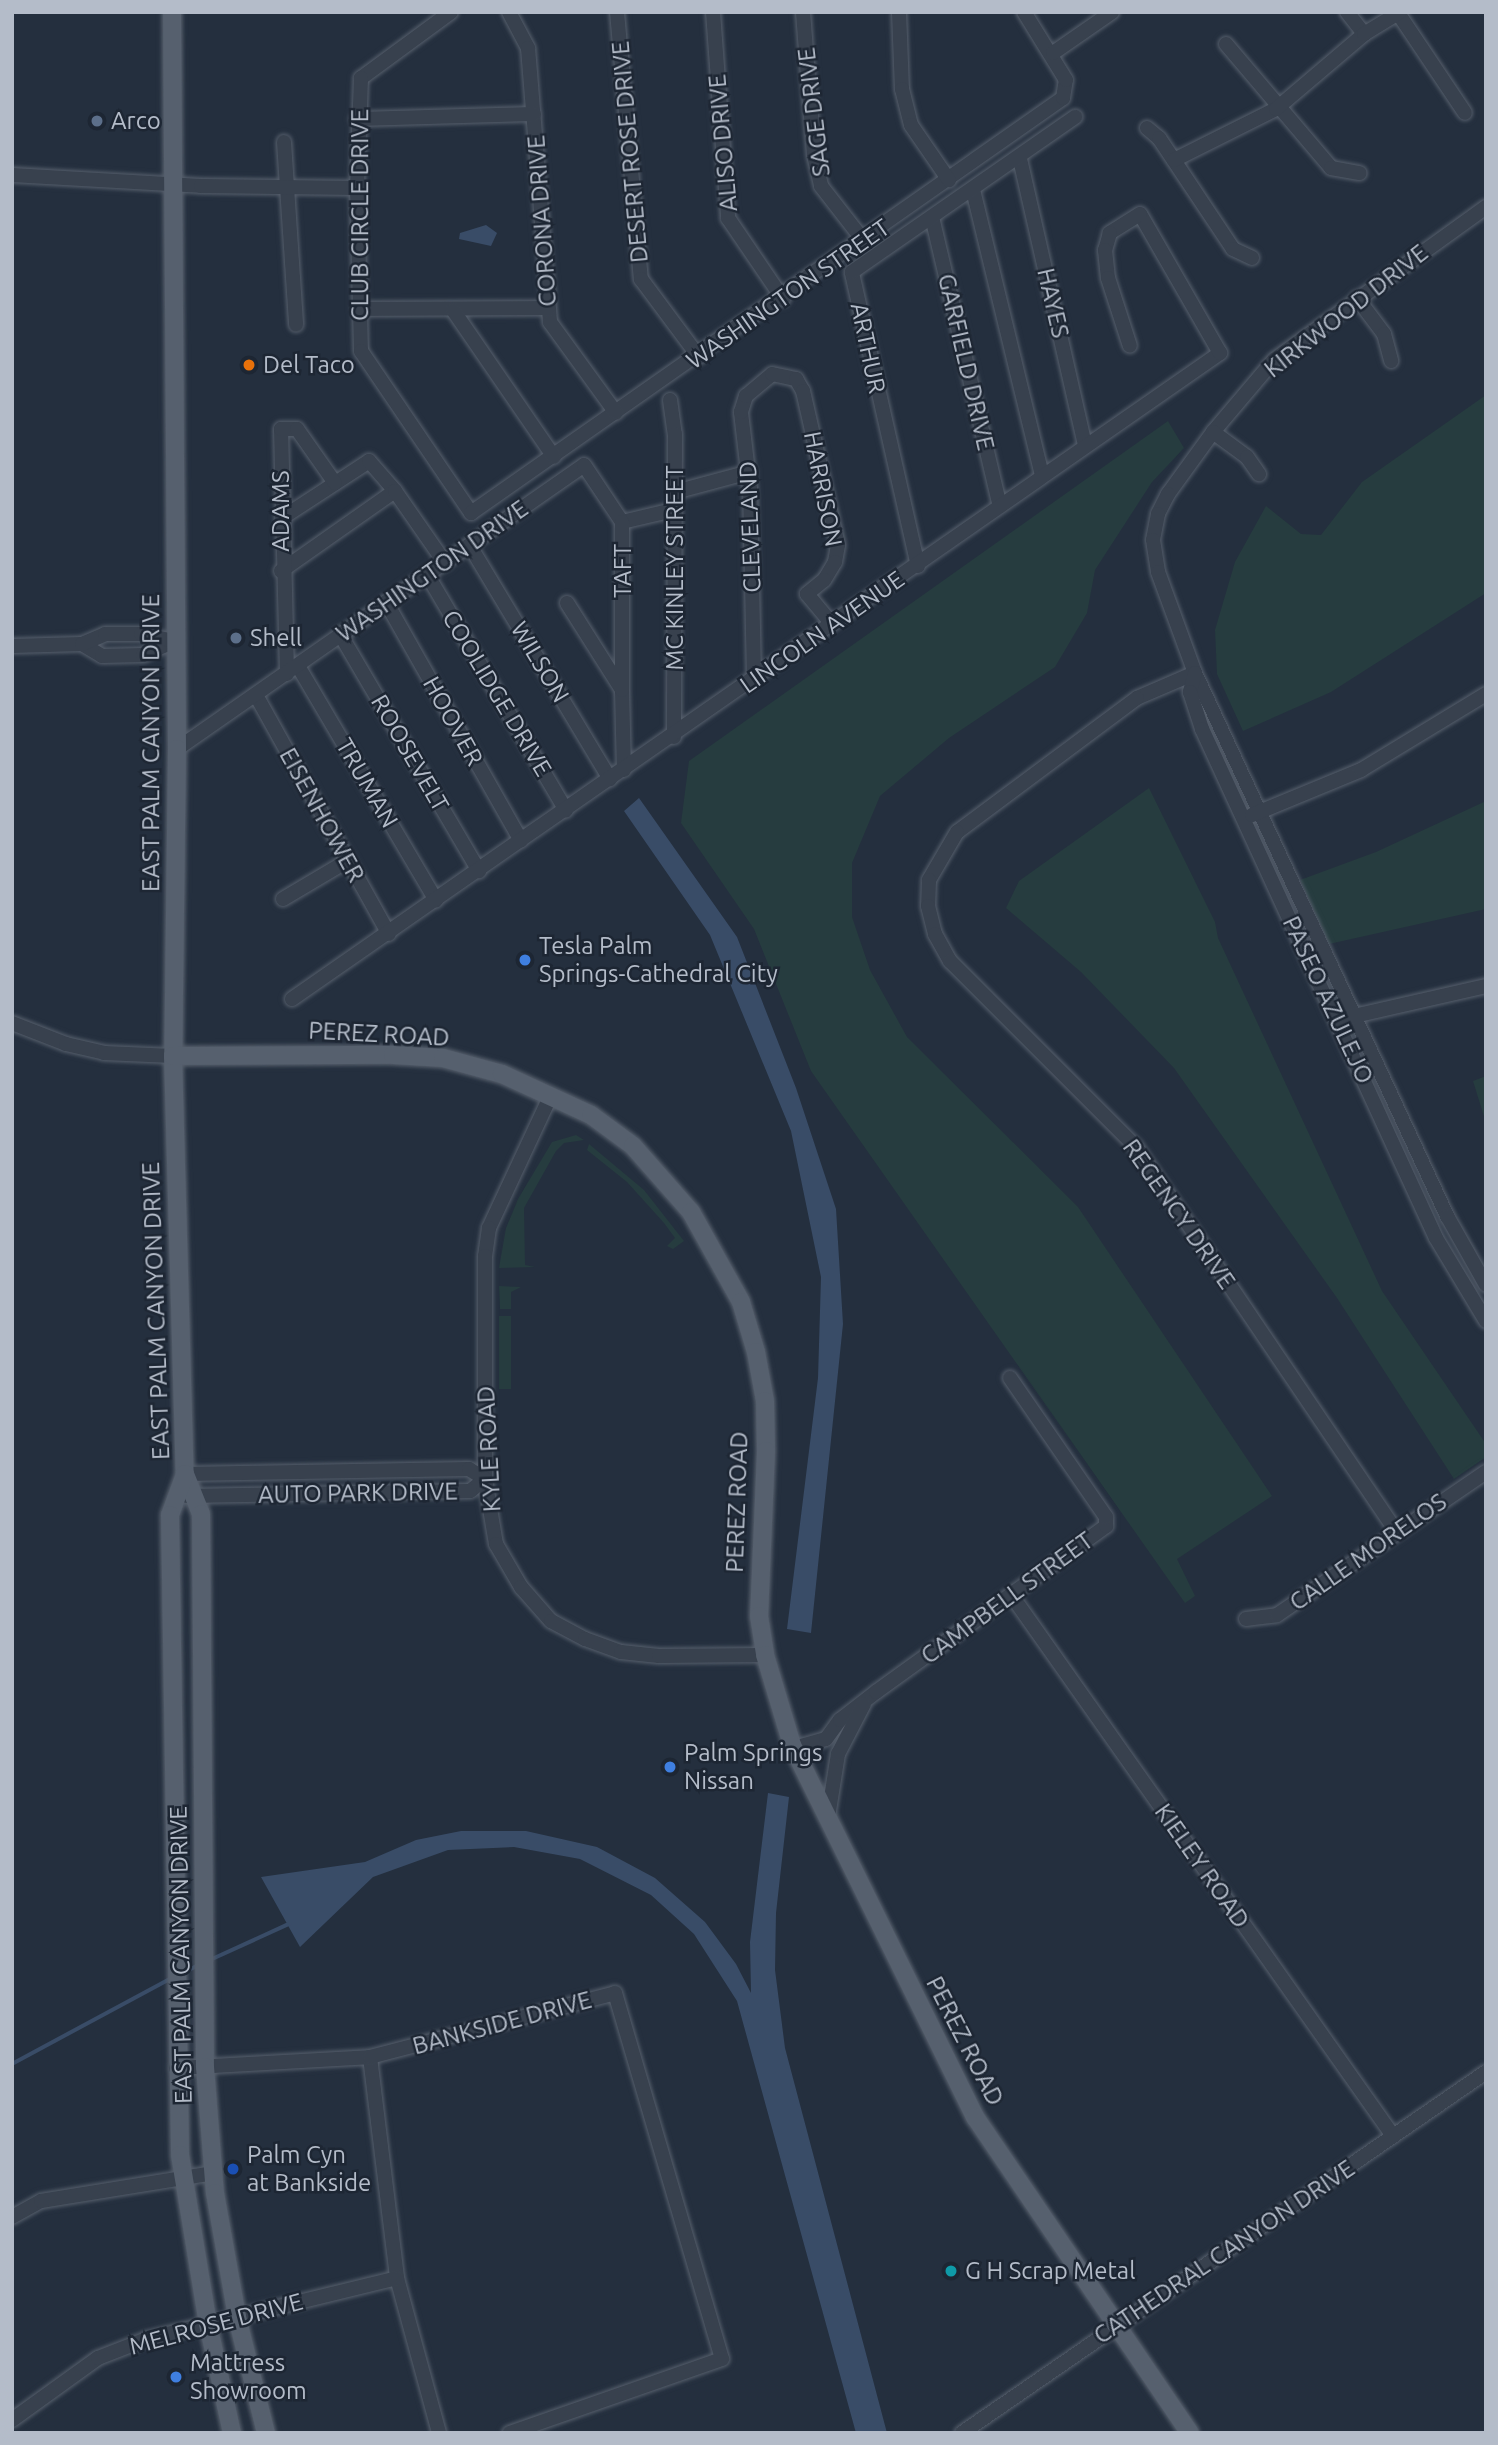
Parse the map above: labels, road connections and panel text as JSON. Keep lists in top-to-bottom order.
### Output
{
  "streets": {
    "main road": ["EAST PALM CANYON DRIVE", "PEREZ ROAD"],
    "street": [
      "SAGE DRIVE",
      "ALISO DRIVE",
      "DESERT ROSE DRIVE",
      "CLUB CIRCLE DRIVE",
      "CORONA DRIVE",
      "WASHINGTON STREET",
      "HAYES",
      "KIRKWOOD DRIVE",
      "ARTHUR",
      "GARFIELD DRIVE",
      "HARRISON",
      "ADAMS",
      "CLEVELAND",
      "MC KINLEY STREET",
      "WASHINGTON DRIVE",
      "TAFT",
      "LINCOLN AVENUE",
      "WILSON",
      "COOLIDGE DRIVE",
      "HOOVER",
      "ROOSEVELT",
      "TRUMAN",
      "EISENHOWER",
      "PASEO AZULEJO",
      "REGENCY DRIVE",
      "KYLE ROAD",
      "AUTO PARK DRIVE",
      "CALLE MORELOS",
      "CAMPBELL STREET",
      "KIELEY ROAD",
      "BANKSIDE DRIVE",
      "CATHEDRAL CANYON DRIVE",
      "MELROSE DRIVE"
    ]
  },
  "crossings": [
    ["SAGE DRIVE", "WASHINGTON STREET"],
    ["ALISO DRIVE", "WASHINGTON STREET"],
    ["DESERT ROSE DRIVE", "WASHINGTON STREET"],
    ["CLUB CIRCLE DRIVE", "WASHINGTON STREET"],
    ["CORONA DRIVE", "WASHINGTON STREET"],
    ["HAYES", "ARTHUR"],
    ["HAYES", "LINCOLN AVENUE"],
    ["KIRKWOOD DRIVE", "PASEO AZULEJO"],
    ["ARTHUR", "GARFIELD DRIVE"],
    ["ARTHUR", "LINCOLN AVENUE"],
    ["GARFIELD DRIVE", "LINCOLN AVENUE"],
    ["HARRISON", "CLEVELAND"],
    ["HARRISON", "LINCOLN AVENUE"],
    ["ADAMS", "WASHINGTON DRIVE"],
    ["ADAMS", "TRUMAN"],
    ["CLEVELAND", "LINCOLN AVENUE"],
    ["MC KINLEY STREET", "LINCOLN AVENUE"],
    ["WASHINGTON DRIVE", "TAFT"],
    ["WASHINGTON DRIVE", "WILSON"],
    ["WASHINGTON DRIVE", "COOLIDGE DRIVE"],
    ["WASHINGTON DRIVE", "HOOVER"],
    ["WASHINGTON DRIVE", "EAST PALM CANYON DRIVE"],
    ["WASHINGTON DRIVE", "ROOSEVELT"],
    ["WASHINGTON DRIVE", "TRUMAN"],
    ["WASHINGTON DRIVE", "EISENHOWER"],
    ["TAFT", "LINCOLN AVENUE"],
    ["LINCOLN AVENUE", "WILSON"],
    ["LINCOLN AVENUE", "COOLIDGE DRIVE"],
    ["LINCOLN AVENUE", "HOOVER"],
    ["LINCOLN AVENUE", "ROOSEVELT"],
    ["LINCOLN AVENUE", "TRUMAN"],
    ["LINCOLN AVENUE", "EISENHOWER"],
    ["EAST PALM CANYON DRIVE", "PEREZ ROAD"],
    ["EAST PALM CANYON DRIVE", "AUTO PARK DRIVE"],
    ["EAST PALM CANYON DRIVE", "BANKSIDE DRIVE"],
    ["EAST PALM CANYON DRIVE", "MELROSE DRIVE"],
    ["PASEO AZULEJO", "REGENCY DRIVE"],
    ["PEREZ ROAD", "KYLE ROAD"],
    ["PEREZ ROAD", "CAMPBELL STREET"],
    ["PEREZ ROAD", "CATHEDRAL CANYON DRIVE"],
    ["REGENCY DRIVE", "CALLE MORELOS"],
    ["KYLE ROAD", "AUTO PARK DRIVE"],
    ["CAMPBELL STREET", "KIELEY ROAD"],
    ["KIELEY ROAD", "CATHEDRAL CANYON DRIVE"]
  ],
  "places": [
    "Arco",
    "Del Taco",
    "Shell",
    "Tesla Palm Springs-Cathedral City",
    "Palm Springs Nissan",
    "Palm Cyn at Bankside",
    "G H Scrap Metal",
    "Mattress Showroom"
  ]
}
